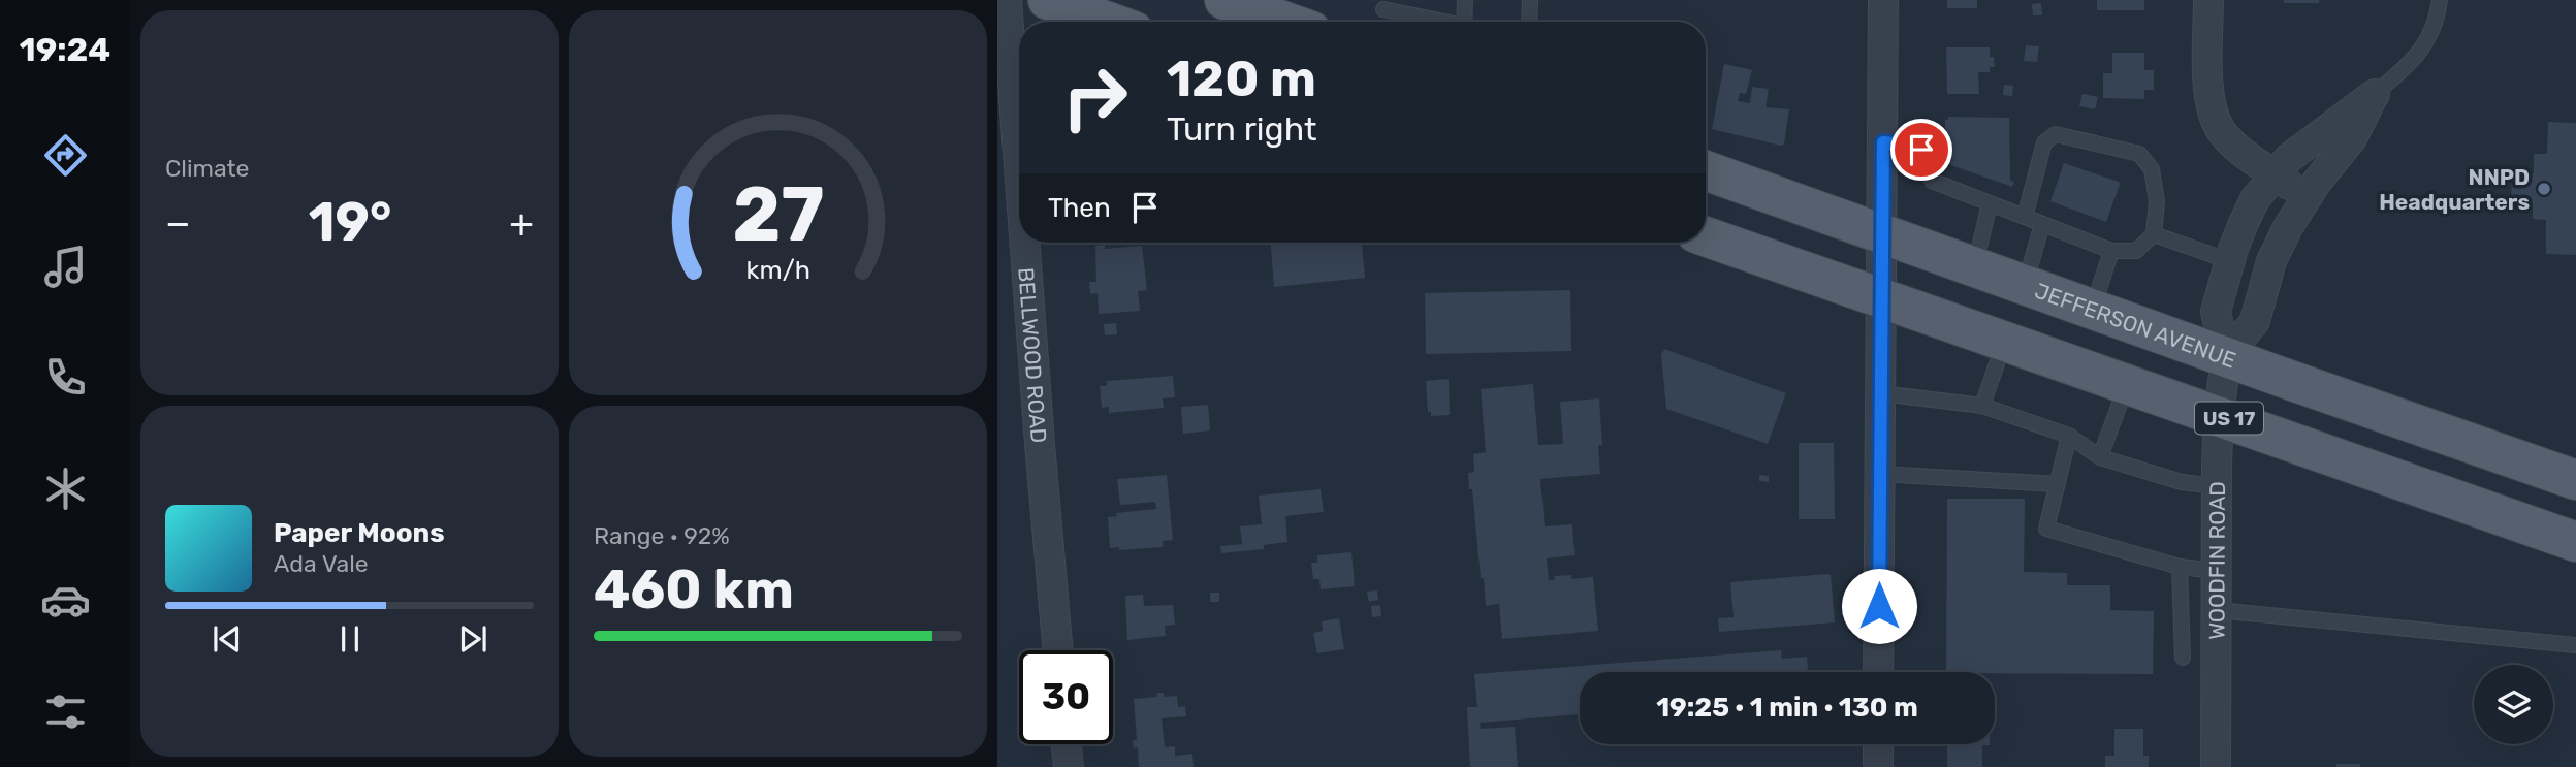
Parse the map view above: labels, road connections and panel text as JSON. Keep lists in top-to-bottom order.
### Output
{
  "streets": {
    "main road": ["JEFFERSON AVENUE", "US 17"],
    "street": ["BELLWOOD ROAD", "WOODFIN ROAD"]
  },
  "crossings": [
    ["JEFFERSON AVENUE", "WOODFIN ROAD"],
    ["US 17", "WOODFIN ROAD"]
  ],
  "places": ["NNPD Headquarters"],
  "page": {
    "tabs": "19:24",
    "tile": [
      "Climate",
      ["Range · 92%", "460 km"]
    ],
    "turn": ["120 m", "Turn right"],
    "then": "Then",
    "heat": ["−", "19°", "+"],
    "song": ["Paper Moons", "Ada Vale"],
    "limit": "30",
    "trip": "19:25 · 1 min · 130 m",
    "gauge": ["27", "km/h"]
  }
}
